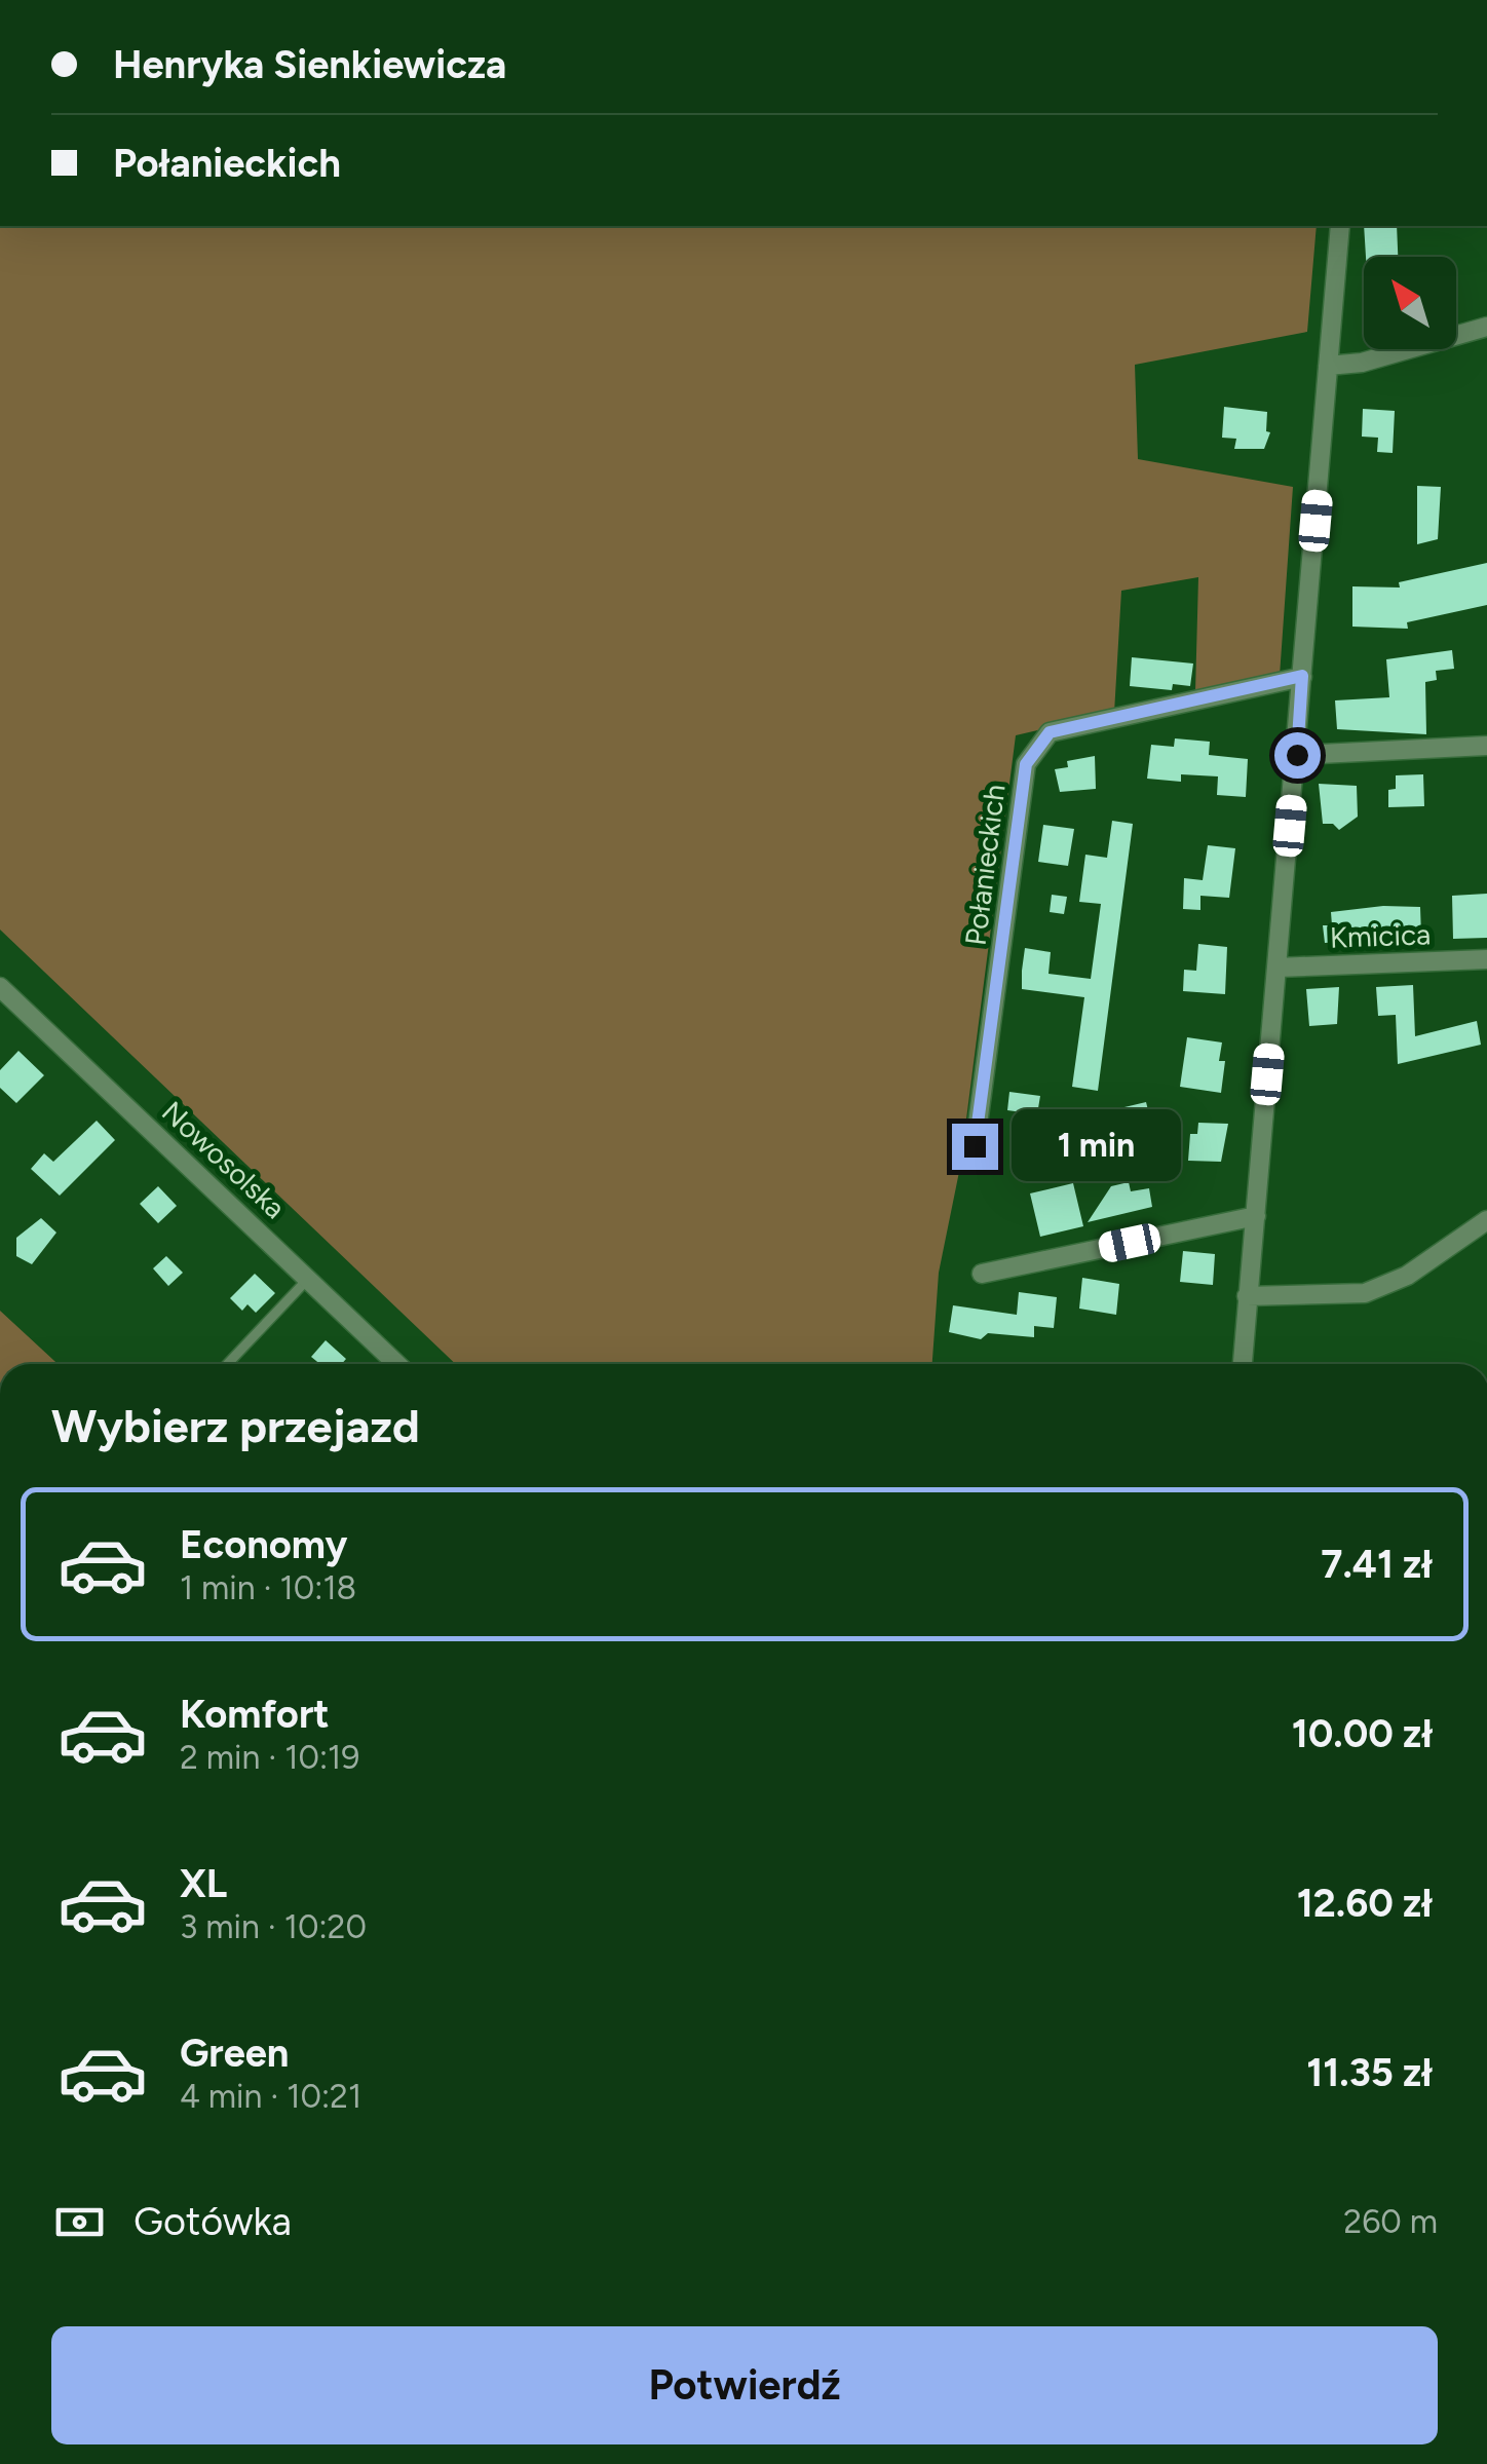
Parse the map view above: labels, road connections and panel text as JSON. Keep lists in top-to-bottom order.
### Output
{
  "streets": {
    "street": ["Połanieckich", "Kmicica", "Nowosolska"]
  },
  "north": "top left",
  "page": {
    "banner": ["Henryka Sienkiewicza", "Połanieckich"],
    "bubble": "1 min",
    "heading": "Wybierz przejazd",
    "list": [
      {
        "name": "Economy",
        "note": "1 min · 10:18",
        "value": "7.41 zł"
      },
      {
        "name": "Komfort",
        "note": "2 min · 10:19",
        "value": "10.00 zł"
      },
      {
        "name": "XL",
        "note": "3 min · 10:20",
        "value": "12.60 zł"
      },
      {
        "name": "Green",
        "note": "4 min · 10:21",
        "value": "11.35 zł"
      }
    ],
    "pay": ["Gotówka", "260 m"],
    "buttons": "Potwierdź"
  }
}
